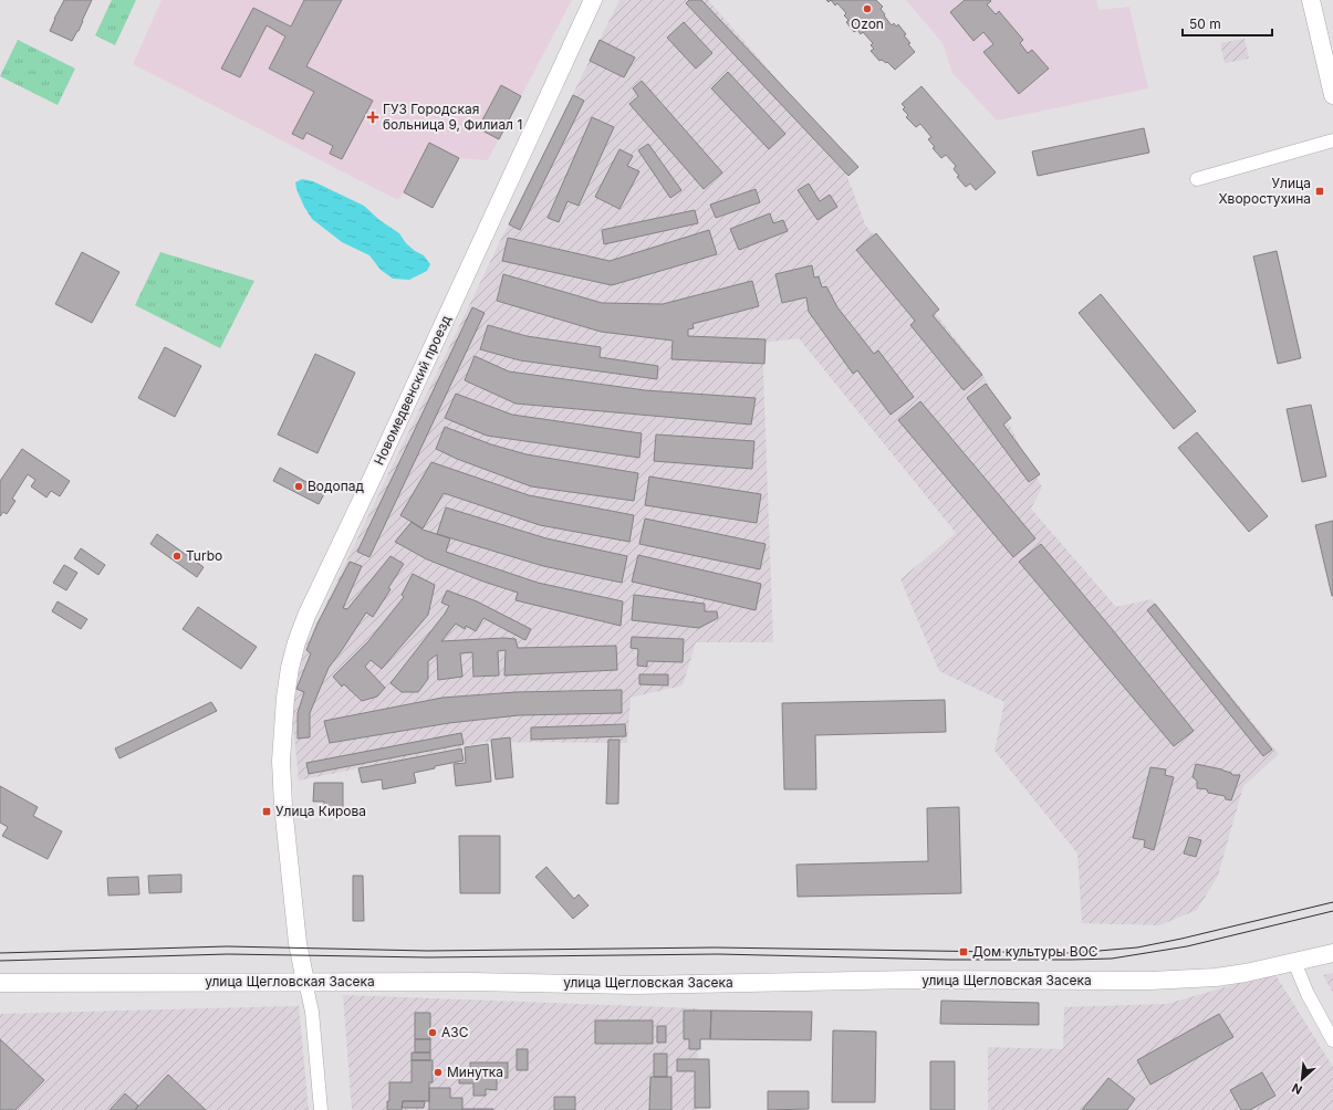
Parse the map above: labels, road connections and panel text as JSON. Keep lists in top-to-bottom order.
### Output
{
  "streets": {
    "street": ["Новомедвенский проезд", "улица Щегловская Засека"]
  },
  "crossings": [
    ["Новомедвенский проезд", "улица Щегловская Засека"]
  ],
  "places": {
    "other": [
      "Ozon",
      "Водопад",
      "Turbo",
      "АЗС",
      "Минутка"
    ],
    "health": ["ГУЗ Городская больница 9, Филиал 1"],
    "transit": ["Улица Хворостухина", "Улица Кирова", "Дом культуры ВОС"]
  },
  "scale_bar": "50 m",
  "north": "bottom left"
}
